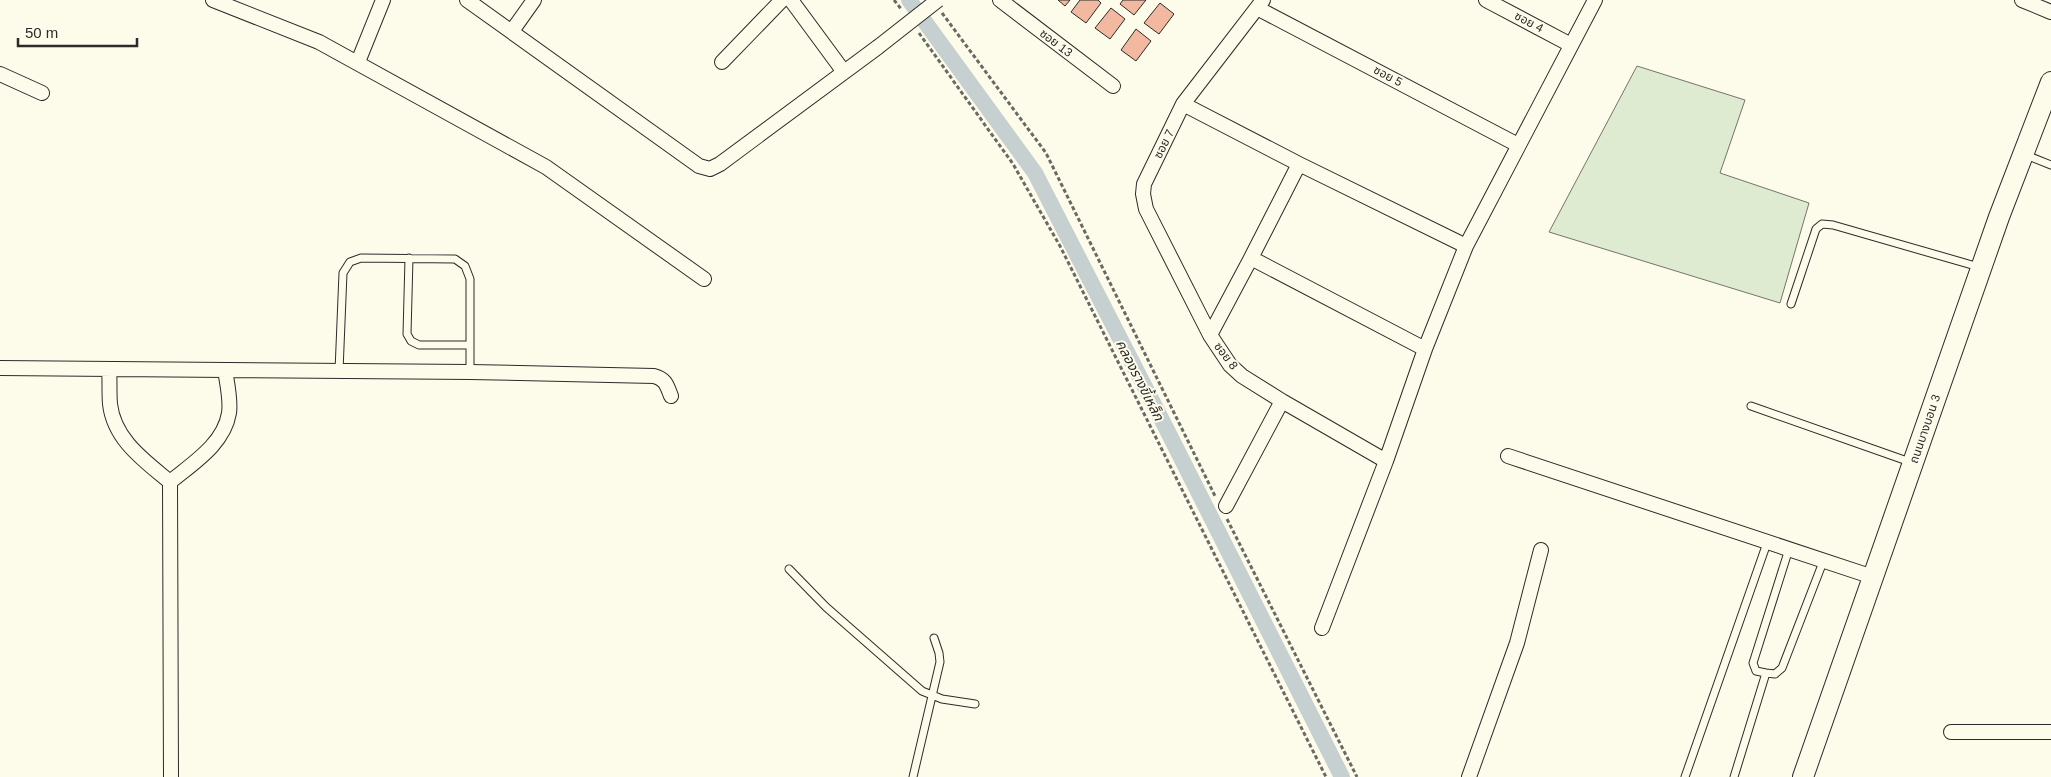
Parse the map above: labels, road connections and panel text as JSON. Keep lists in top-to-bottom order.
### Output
{
  "streets": {
    "main road": ["ถนนบางบอน 3"],
    "street": [
      "ซอย 4",
      "ซอย 13",
      "ซอย 5",
      "ซอย 7",
      "ซอย 8"
    ]
  },
  "crossings": [
    ["ซอย 5", "ซอย 7"],
    ["ซอย 7", "ซอย 8"]
  ],
  "water": ["คลองรางขี้เหล็ก"],
  "scale_bar": "50 m"
}
